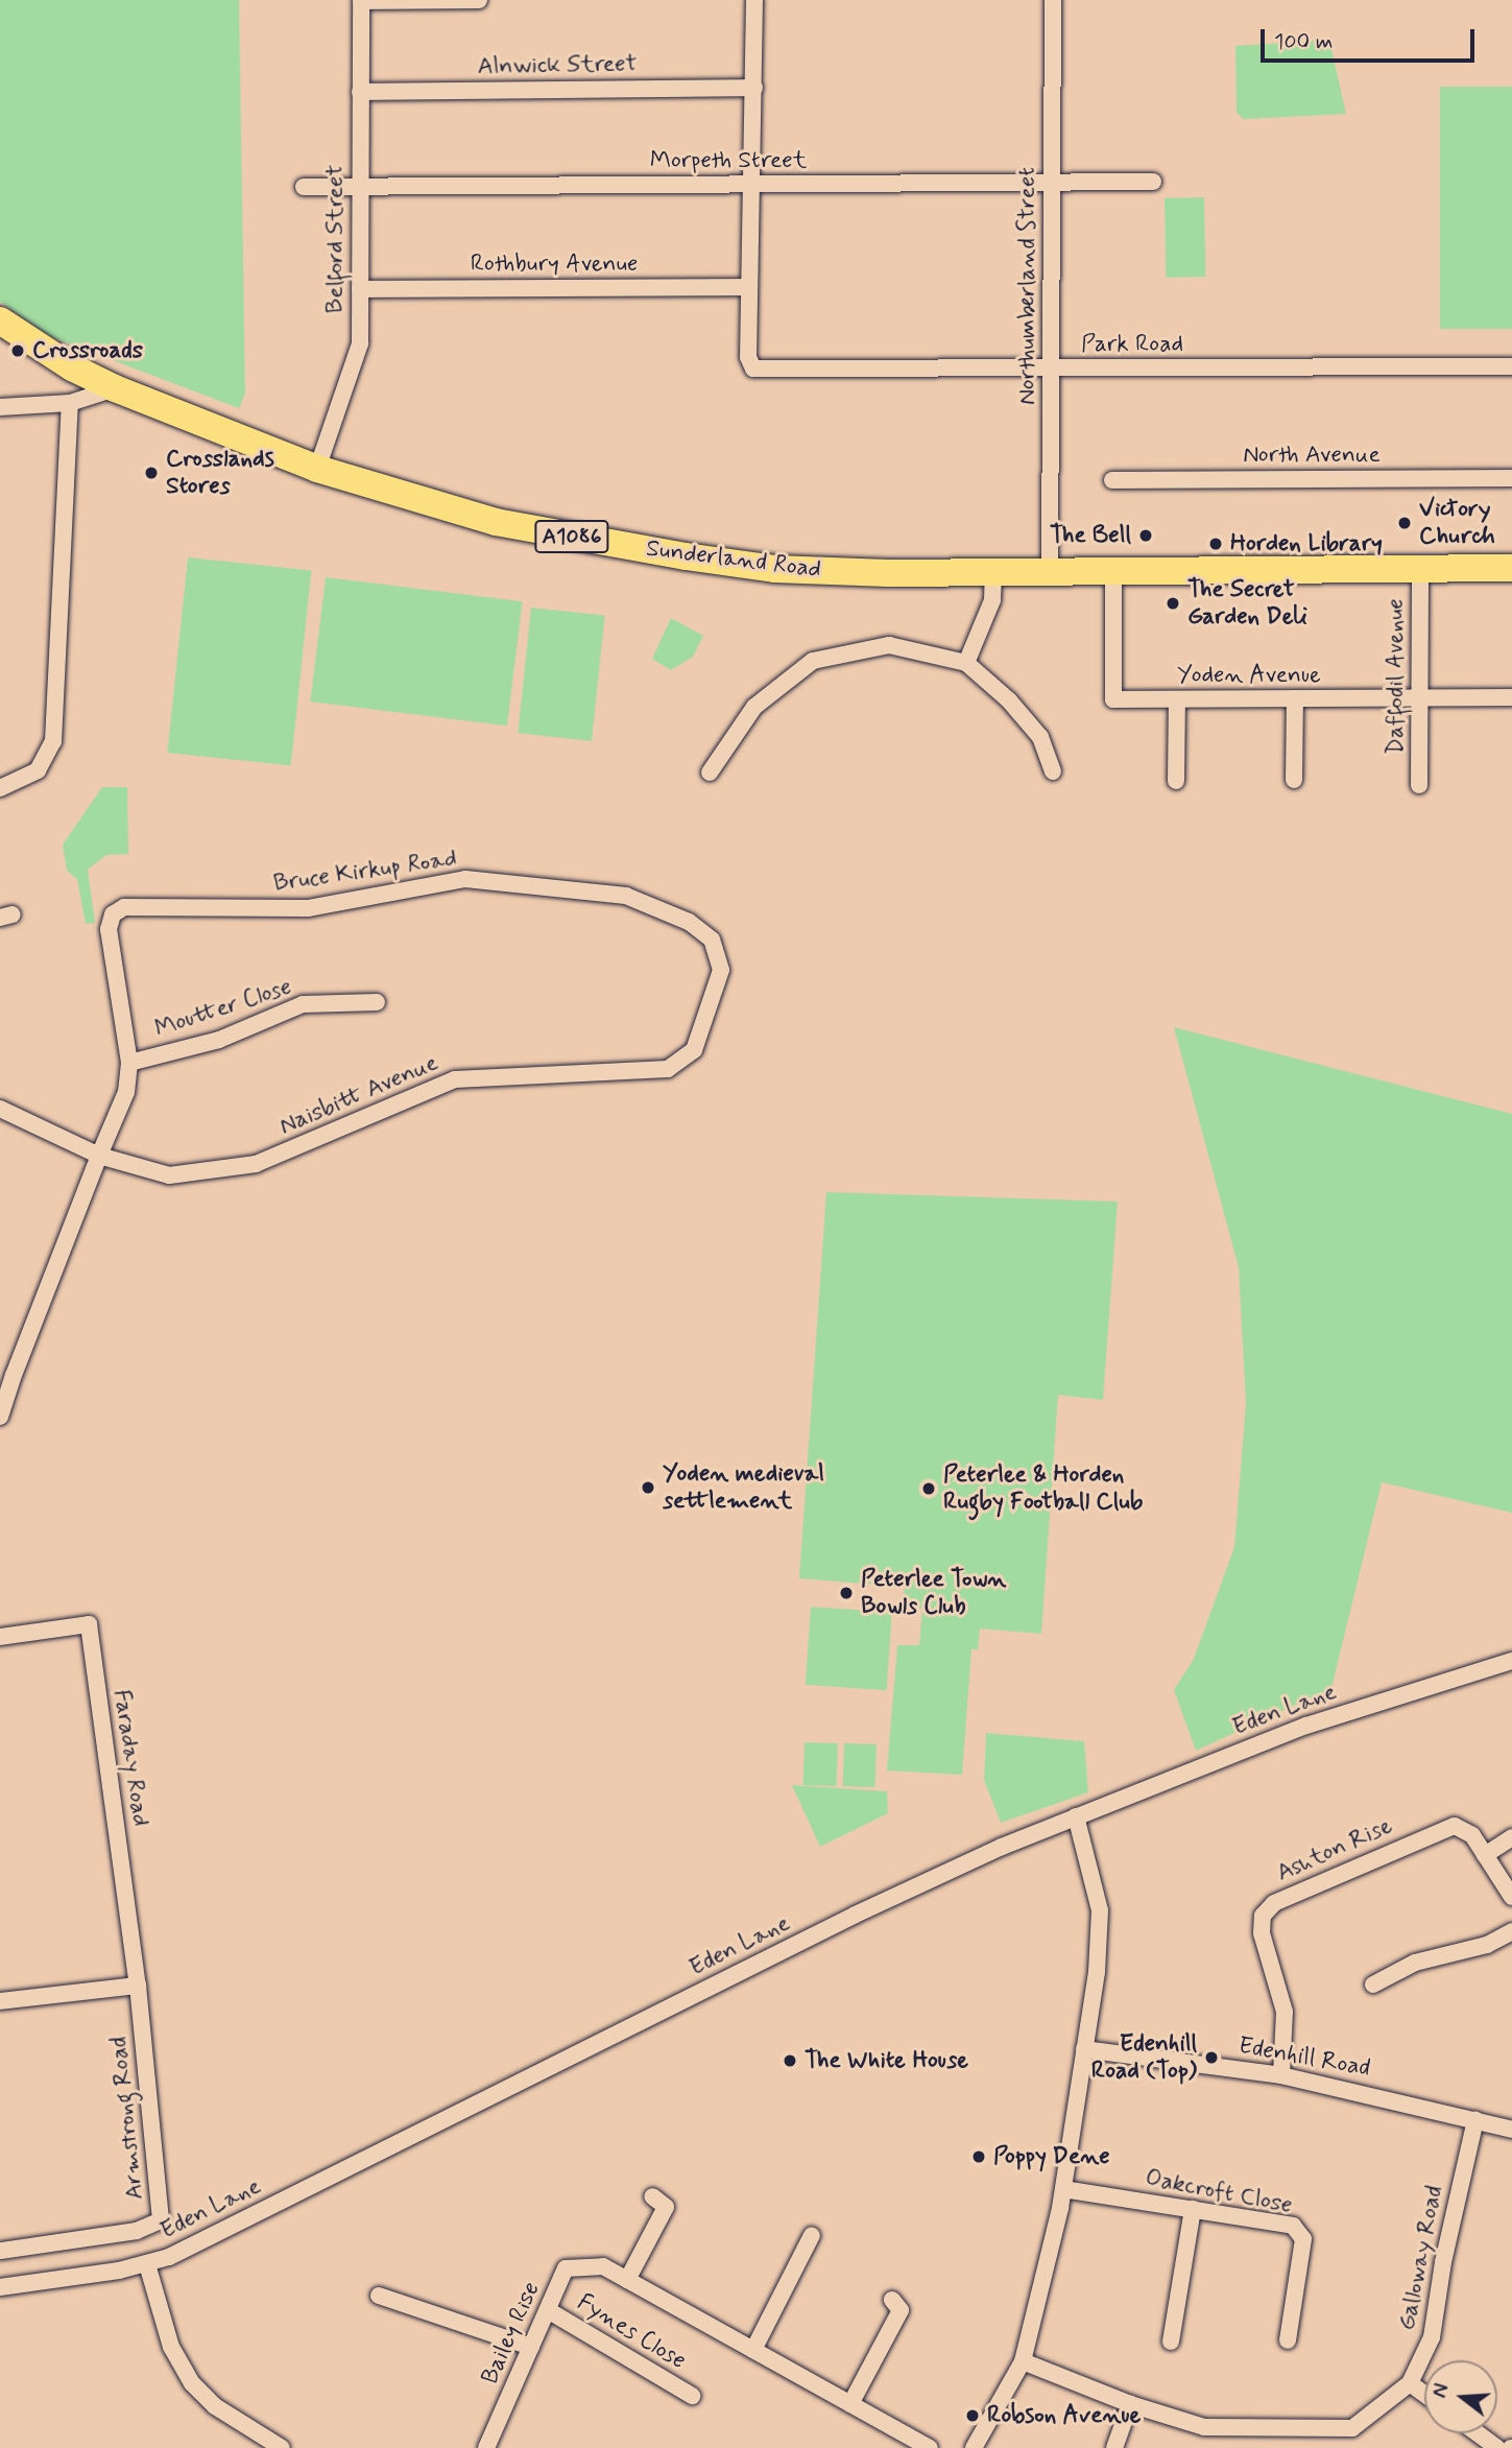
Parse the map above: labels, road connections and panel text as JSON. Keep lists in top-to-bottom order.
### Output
{
  "streets": {
    "main road": ["A1086", "Sunderland Road"],
    "street": [
      "Alnwick Street",
      "Morpeth Street",
      "Belford Street",
      "Rothbury Avenue",
      "Northumberland Street",
      "Park Road",
      "North Avenue",
      "Yoden Avenue",
      "Daffodil Avenue",
      "Bruce Kirkup Road",
      "Moutter Close",
      "Naisbitt Avenue",
      "Eden Lane",
      "Faraday Road",
      "Ashton Rise",
      "Edenhill Road",
      "Armstrong Road",
      "Oakcroft Close",
      "Galloway Road",
      "Fynes Close",
      "Bailey Rise"
    ]
  },
  "crossings": [
    ["Alnwick Street", "Belford Street"],
    ["Morpeth Street", "Belford Street"],
    ["Morpeth Street", "Northumberland Street"],
    ["Belford Street", "Rothbury Avenue"],
    ["Belford Street", "Sunderland Road"],
    ["Rothbury Avenue", "Park Road"],
    ["Northumberland Street", "Park Road"],
    ["Northumberland Street", "Sunderland Road"],
    ["Sunderland Road", "Yoden Avenue"],
    ["Sunderland Road", "Daffodil Avenue"],
    ["Yoden Avenue", "Daffodil Avenue"],
    ["Bruce Kirkup Road", "Moutter Close"],
    ["Bruce Kirkup Road", "Naisbitt Avenue"],
    ["Faraday Road", "Armstrong Road"],
    ["Ashton Rise", "Edenhill Road"],
    ["Edenhill Road", "Galloway Road"],
    ["Fynes Close", "Bailey Rise"]
  ],
  "places": [
    "Crossroads",
    "Crosslands Stores",
    "Victory Church",
    "The Bell",
    "Horden Library",
    "The Secret Garden Deli",
    "Yoden medieval settlement",
    "Peterlee & Horden Rugby Football Club",
    "Peterlee Town Bowls Club",
    "Edenhill Road (Top)",
    "The White House",
    "Poppy Dene",
    "Robson Avenue"
  ],
  "scale_bar": "100 m",
  "north": "left"
}
